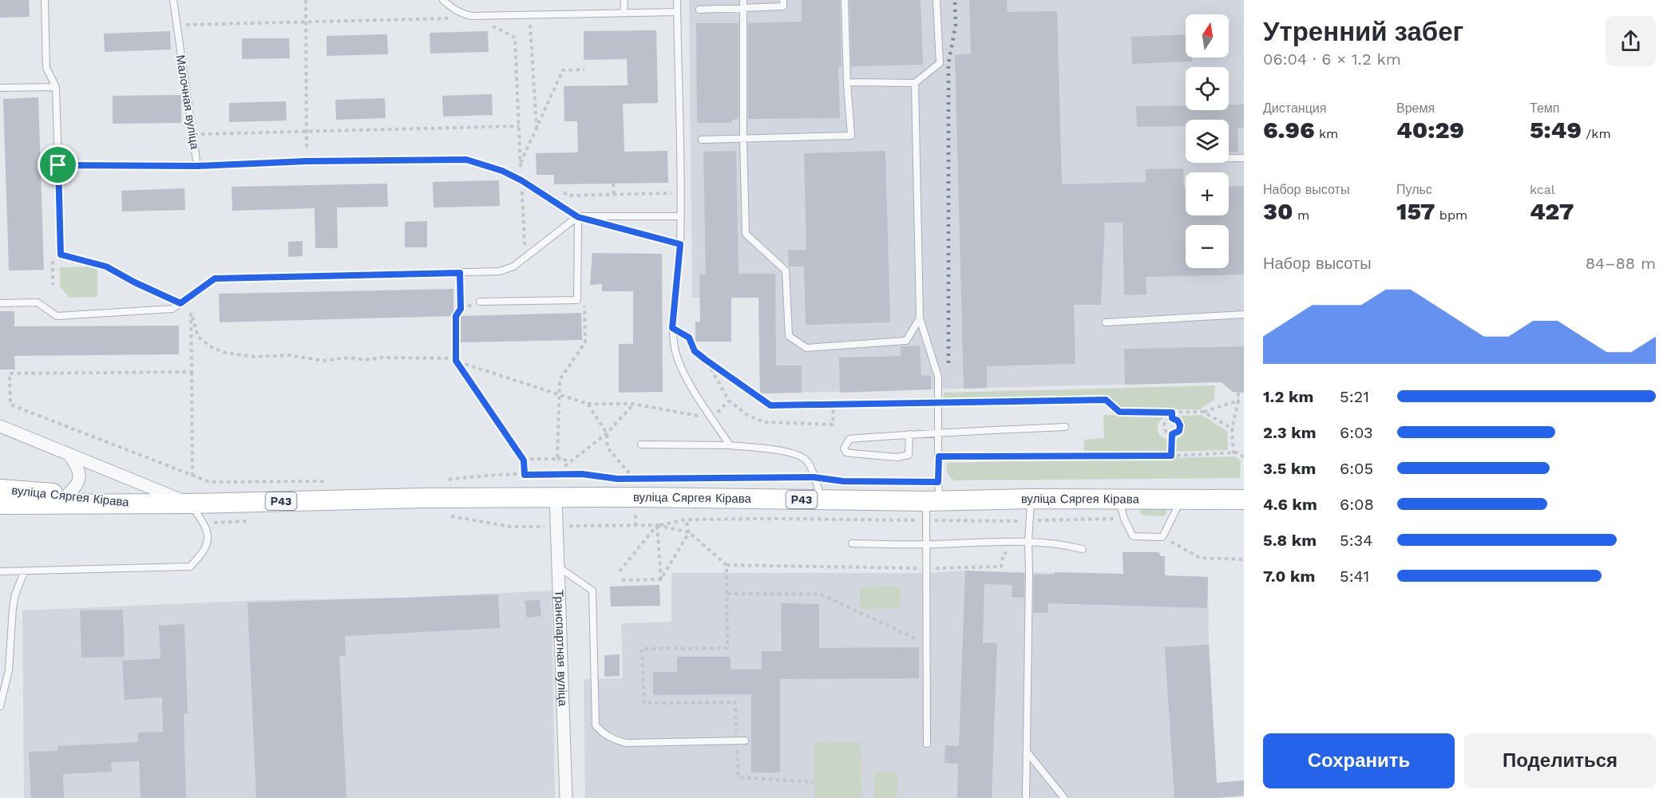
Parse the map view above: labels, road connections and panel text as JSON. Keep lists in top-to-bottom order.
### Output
{
  "streets": {
    "main road": ["вуліца Сяргея Кірава", "Р43"],
    "street": ["Транспартная вуліца"],
    "lane": ["Малочная вуліца"]
  },
  "crossings": [
    ["вуліца Сяргея Кірава", "Транспартная вуліца"]
  ],
  "north": "top",
  "page": {
    "heading": ["Утренний забег", "06:04 · 6 × 1.2 km"],
    "map_buttons": ["+", "−"],
    "stats": [
      ["Дистанция", "6.96 km"],
      ["Время", "40:29"],
      ["Темп", "5:49 /km"],
      ["Набор высоты", "30 m"],
      ["Пульс", "157 bpm"],
      ["kcal", "427"]
    ],
    "chart": ["Набор высоты", "84–88 m"],
    "list": [
      {
        "name": "1.2 km",
        "note": "5:21"
      },
      {
        "name": "2.3 km",
        "note": "6:03"
      },
      {
        "name": "3.5 km",
        "note": "6:05"
      },
      {
        "name": "4.6 km",
        "note": "6:08"
      },
      {
        "name": "5.8 km",
        "note": "5:34"
      },
      {
        "name": "7.0 km",
        "note": "5:41"
      }
    ],
    "buttons": ["Сохранить", "Поделиться"]
  }
}
